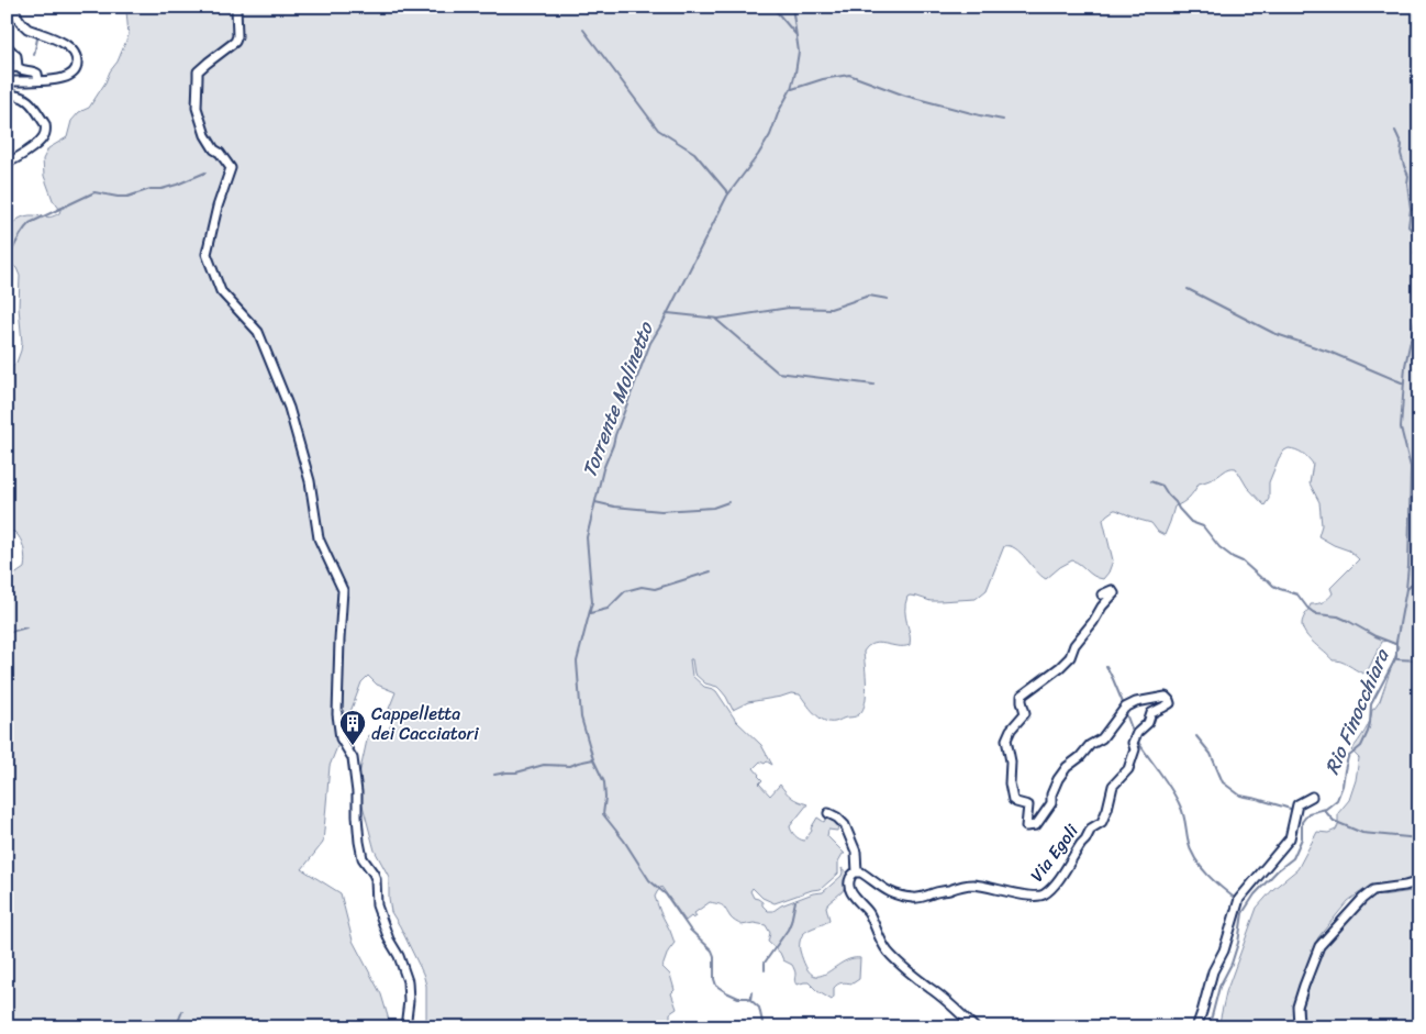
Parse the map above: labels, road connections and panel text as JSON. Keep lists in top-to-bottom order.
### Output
{
  "streets": {
    "street": ["Via Egoli"]
  },
  "water": ["Torrente Molinetto", "Rio Finocchiara"],
  "places": {
    "building": ["Cappelletta dei Cacciatori"]
  }
}
